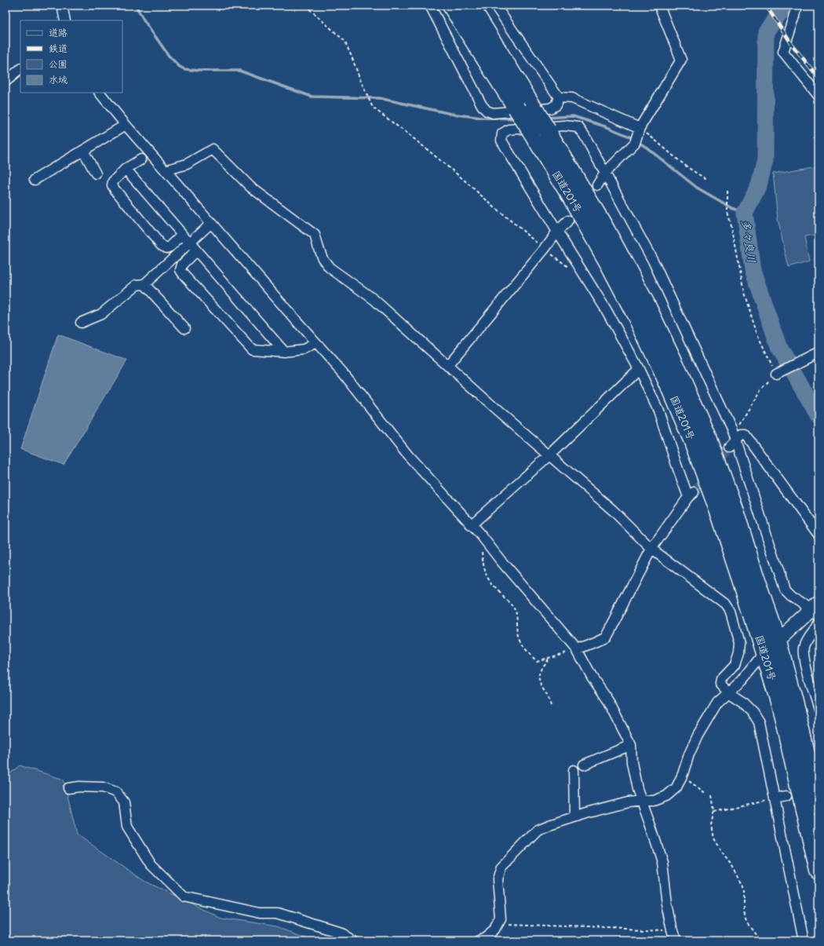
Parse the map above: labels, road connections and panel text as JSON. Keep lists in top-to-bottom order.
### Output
{
  "streets": {
    "highway": ["国道201号"]
  },
  "water": ["多々良川"],
  "legend": [
    "道路",
    "鉄道",
    "公園",
    "水域"
  ]
}
